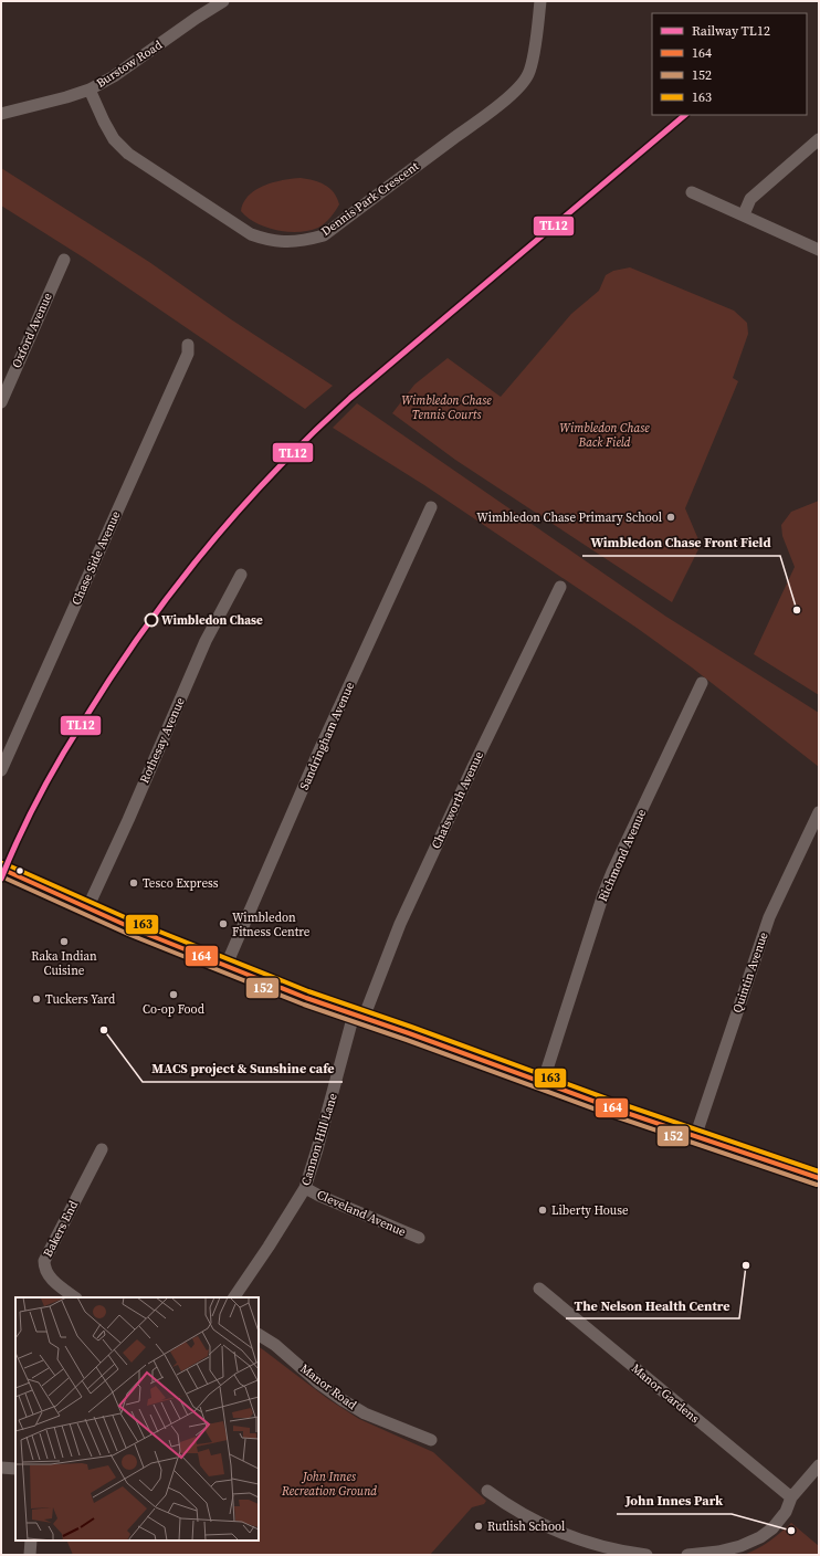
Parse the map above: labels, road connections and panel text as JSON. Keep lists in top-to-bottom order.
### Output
{
  "streets": {
    "street": [
      "Burstow Road",
      "Dennis Park Crescent",
      "Oxford Avenue",
      "Chase Side Avenue",
      "Sandringham Avenue",
      "Rothesay Avenue",
      "Chatsworth Avenue",
      "Richmond Avenue",
      "Quintin Avenue",
      "Cannon Hill Lane",
      "Cleveland Avenue",
      "Bakers End",
      "Manor Road",
      "Manor Gardens"
    ]
  },
  "crossings": [
    ["Burstow Road", "Dennis Park Crescent"],
    ["Chatsworth Avenue", "Cannon Hill Lane"],
    ["Cannon Hill Lane", "Cleveland Avenue"]
  ],
  "parks": ["Wimbledon Chase Tennis Courts", "Wimbledon Chase Back Field", "John Innes Recreation Ground"],
  "places": [
    "Wimbledon Chase Primary School",
    "Wimbledon Chase Front Field",
    "Wimbledon Chase",
    "Tesco Express",
    "Wimbledon Fitness Centre",
    "Raka Indian Cuisine",
    "Co-op Food",
    "Tuckers Yard",
    "MACS project & Sunshine cafe",
    "Liberty House",
    "The Nelson Health Centre",
    "Rutlish School",
    "John Innes Park"
  ],
  "lines": [
    "rail line TL12",
    "transit line 163",
    "transit line 164",
    "transit line 152"
  ],
  "legend": [
    "Railway TL12",
    "164",
    "152",
    "163"
  ]
}
